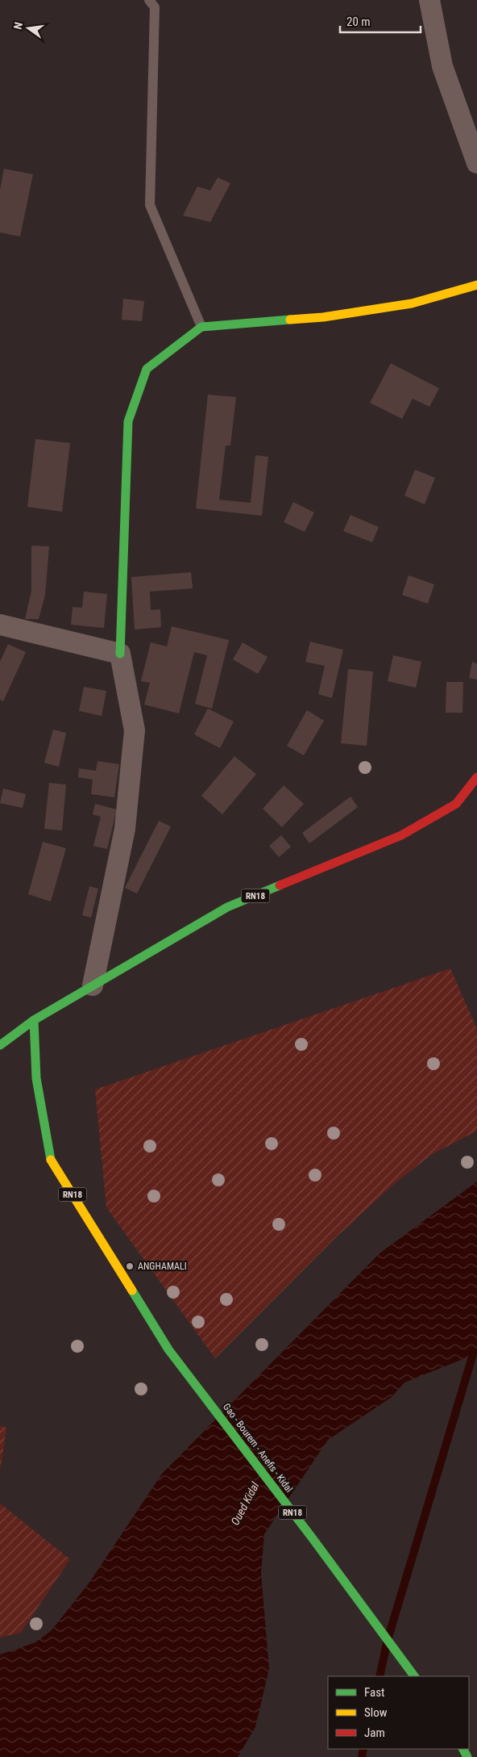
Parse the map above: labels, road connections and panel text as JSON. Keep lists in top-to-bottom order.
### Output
{
  "streets": {
    "main road": ["RN18", "Gao - Bourem - Anefis - Kidal"]
  },
  "crossings": [
    ["RN18", "Gao - Bourem - Anefis - Kidal"]
  ],
  "water": ["Oued Kidal"],
  "places": ["ANGHAMALI"],
  "legend": ["Fast", "Slow", "Jam"],
  "scale_bar": "20 m",
  "north": "left"
}
